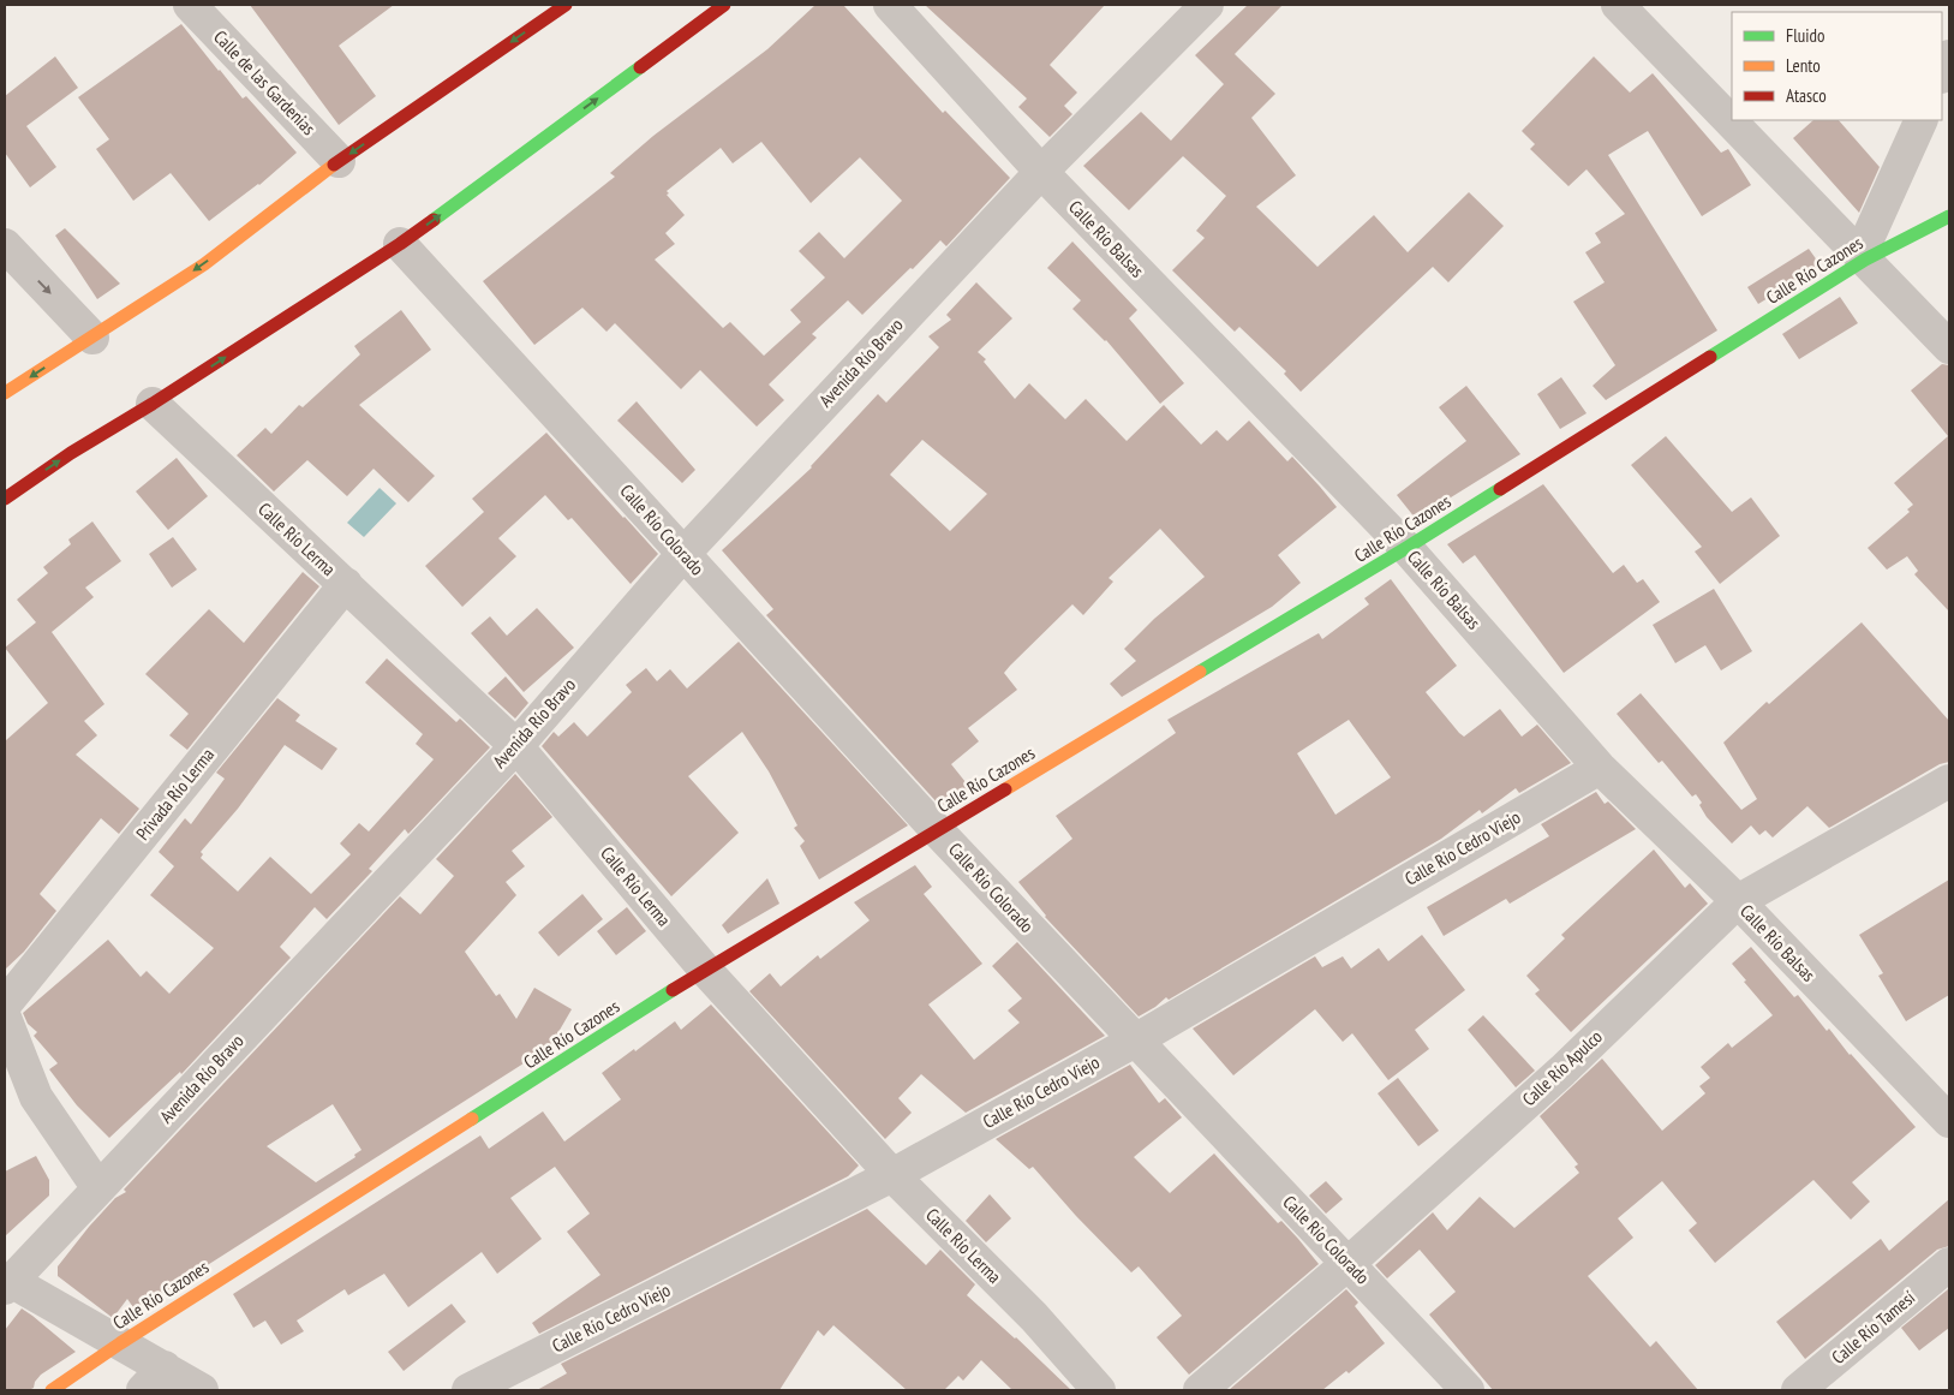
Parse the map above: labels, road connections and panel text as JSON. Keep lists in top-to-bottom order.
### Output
{
  "streets": {
    "street": [
      "Calle de las Gardenias",
      "Calle Río Balsas",
      "Calle Río Cazones",
      "Avenida Río Bravo",
      "Calle Río Colorado",
      "Calle Río Lerma",
      "Privada Río Lerma",
      "Calle Río Cedro Viejo",
      "Calle Río Apulco",
      "Calle Río Tamesí"
    ]
  },
  "crossings": [
    ["Calle Río Balsas", "Calle Río Cazones"],
    ["Calle Río Balsas", "Avenida Río Bravo"],
    ["Calle Río Balsas", "Calle Río Cedro Viejo"],
    ["Calle Río Balsas", "Calle Río Apulco"],
    ["Calle Río Cazones", "Avenida Río Bravo"],
    ["Calle Río Cazones", "Calle Río Colorado"],
    ["Calle Río Cazones", "Calle Río Lerma"],
    ["Avenida Río Bravo", "Calle Río Colorado"],
    ["Avenida Río Bravo", "Calle Río Lerma"],
    ["Calle Río Colorado", "Calle Río Cedro Viejo"],
    ["Calle Río Colorado", "Calle Río Apulco"],
    ["Calle Río Lerma", "Privada Río Lerma"],
    ["Calle Río Lerma", "Calle Río Cedro Viejo"]
  ],
  "legend": ["Fluido", "Lento", "Atasco"]
}
